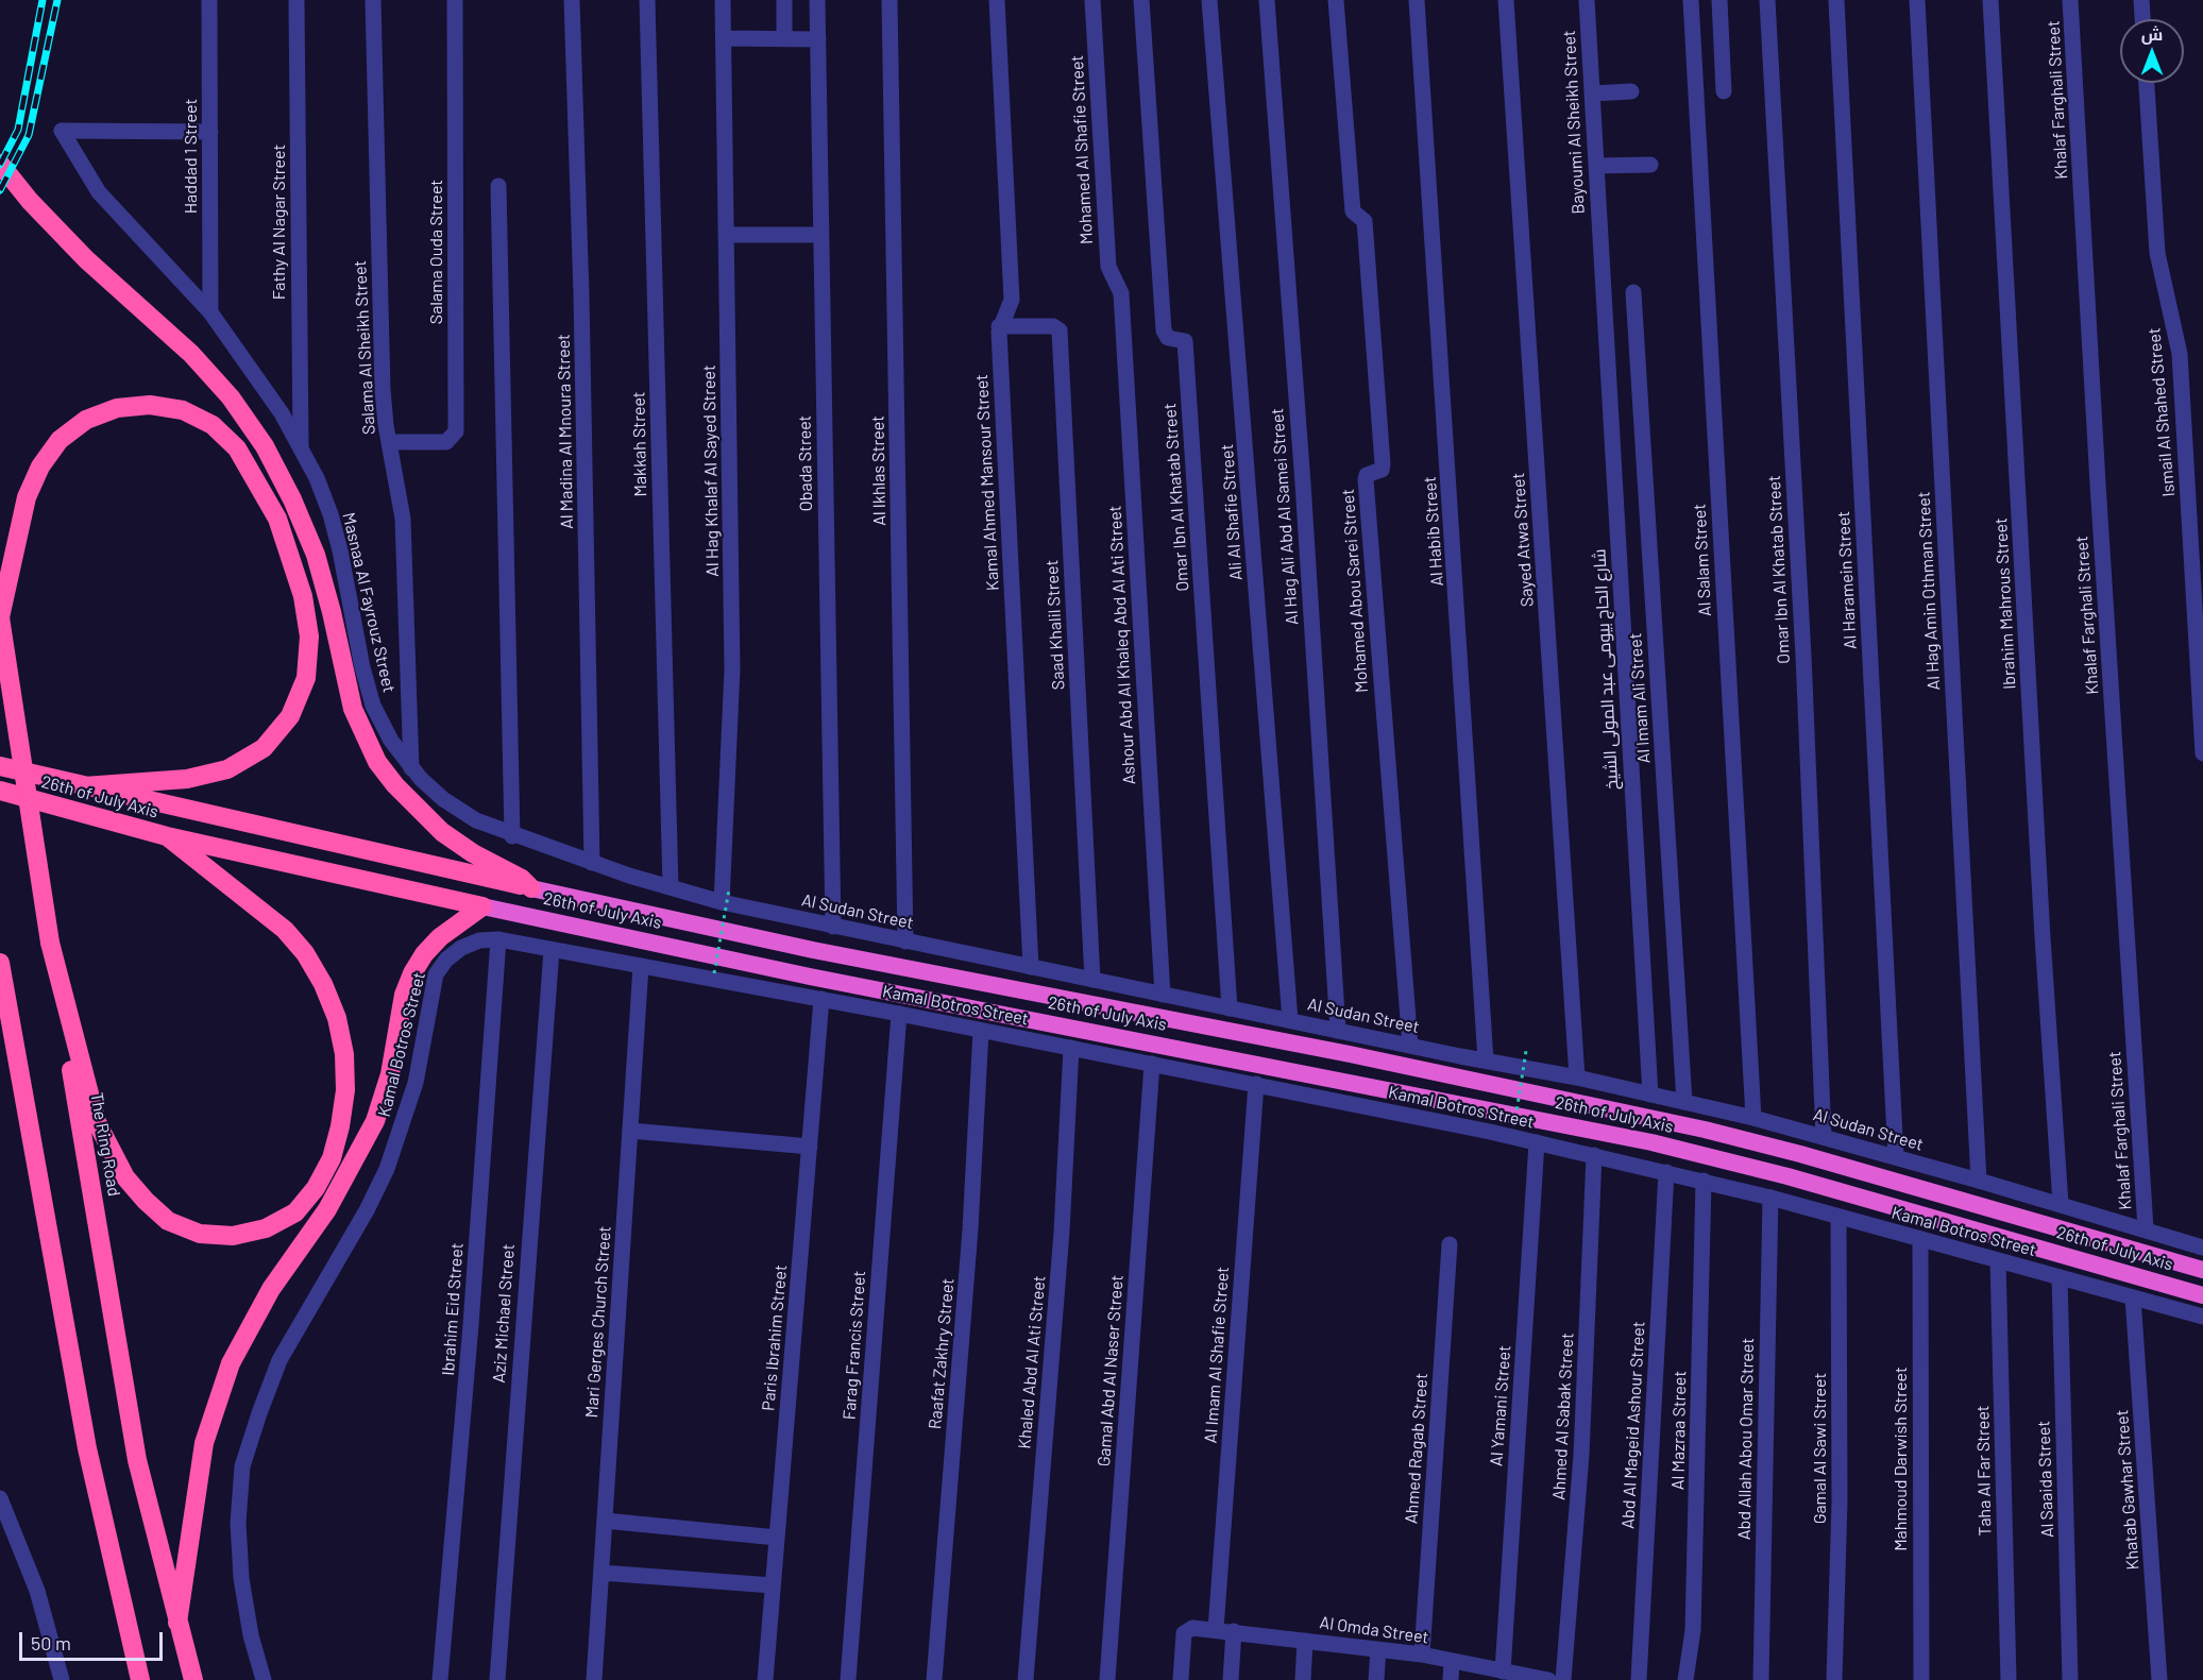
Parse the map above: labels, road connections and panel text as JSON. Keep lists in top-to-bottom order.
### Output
{
  "streets": {
    "highway": ["26th of July Axis", "The Ring Road"],
    "street": [
      "Khalaf Farghali Street",
      "Bayoumi Al Sheikh Street",
      "Mohamed Al Shafie Street",
      "Haddad 1 Street",
      "Fathy Al Nagar Street",
      "Salama Ouda Street",
      "Salama Al Sheikh Street",
      "Ismail Al Shahed Street",
      "Al Madina Al Mnoura Street",
      "Makkah Street",
      "Obada Street",
      "Al Hag Khalaf Al Sayed Street",
      "Al Ikhlas Street",
      "Kamal Ahmed Mansour Street",
      "Omar Ibn Al Khatab Street",
      "Ali Al Shafie Street",
      "Al Hag Ali Abd Al Samei Street",
      "Al Habib Street",
      "Sayed Atwa Street",
      "Al Salam Street",
      "Al Haramein Street",
      "Mohamed Abou Sarei Street",
      "Al Hag Amin Othman Street",
      "Masnaa Al Fayrouz Street",
      "Ibrahim Mahrous Street",
      "Saad Khalil Street",
      "Ashour Abd Al Khaleq Abd Al Ati Street",
      "شارع الحاج بيومى عبد المولى الشيخ",
      "Al Imam Ali Street",
      "Al Sudan Street",
      "Kamal Botros Street",
      "Ibrahim Eid Street",
      "Aziz Michael Street",
      "Mari Gerges Church Street",
      "Paris Ibrahim Street",
      "Farag Francis Street",
      "Raafat Zakhry Street",
      "Al Imam Al Shafie Street",
      "Khaled Abd Al Ati Street",
      "Gamal Abd Al Naser Street",
      "Al Yamani Street",
      "Ahmed Al Sabak Street",
      "Abd Al Mageid Ashour Street",
      "Al Mazraa Street",
      "Abd Allah Abou Omar Street",
      "Ahmed Ragab Street",
      "Gamal Al Sawi Street",
      "Mahmoud Darwish Street",
      "Taha Al Far Street",
      "Al Saaida Street",
      "Khatab Gawhar Street",
      "Al Omda Street"
    ]
  },
  "crossings": [
    ["Khalaf Farghali Street", "Al Sudan Street"],
    ["Bayoumi Al Sheikh Street", "شارع الحاج بيومى عبد المولى الشيخ"],
    ["Mohamed Al Shafie Street", "Ashour Abd Al Khaleq Abd Al Ati Street"],
    ["Haddad 1 Street", "Masnaa Al Fayrouz Street"],
    ["Fathy Al Nagar Street", "Masnaa Al Fayrouz Street"],
    ["Salama Ouda Street", "Salama Al Sheikh Street"],
    ["Salama Al Sheikh Street", "Masnaa Al Fayrouz Street"],
    ["Al Madina Al Mnoura Street", "Al Sudan Street"],
    ["Makkah Street", "Al Sudan Street"],
    ["Obada Street", "Al Sudan Street"],
    ["Al Hag Khalaf Al Sayed Street", "Al Sudan Street"],
    ["Al Ikhlas Street", "Al Sudan Street"],
    ["Kamal Ahmed Mansour Street", "Saad Khalil Street"],
    ["Kamal Ahmed Mansour Street", "Al Sudan Street"],
    ["Omar Ibn Al Khatab Street", "Al Sudan Street"],
    ["Ali Al Shafie Street", "Al Sudan Street"],
    ["Al Hag Ali Abd Al Samei Street", "Al Sudan Street"],
    ["Al Habib Street", "Al Sudan Street"],
    ["Sayed Atwa Street", "Al Sudan Street"],
    ["Al Salam Street", "Al Sudan Street"],
    ["Al Haramein Street", "Al Sudan Street"],
    ["Mohamed Abou Sarei Street", "Al Sudan Street"],
    ["Al Hag Amin Othman Street", "Al Sudan Street"],
    ["Masnaa Al Fayrouz Street", "Al Sudan Street"],
    ["Ibrahim Mahrous Street", "Al Sudan Street"],
    ["Saad Khalil Street", "Al Sudan Street"],
    ["Ashour Abd Al Khaleq Abd Al Ati Street", "Al Sudan Street"],
    ["شارع الحاج بيومى عبد المولى الشيخ", "Al Sudan Street"],
    ["Al Imam Ali Street", "Al Sudan Street"],
    ["Kamal Botros Street", "Ibrahim Eid Street"],
    ["Kamal Botros Street", "Aziz Michael Street"],
    ["Kamal Botros Street", "Mari Gerges Church Street"],
    ["Kamal Botros Street", "Paris Ibrahim Street"],
    ["Kamal Botros Street", "Farag Francis Street"],
    ["Kamal Botros Street", "Raafat Zakhry Street"],
    ["Kamal Botros Street", "Al Imam Al Shafie Street"],
    ["Kamal Botros Street", "Khaled Abd Al Ati Street"],
    ["Kamal Botros Street", "Gamal Abd Al Naser Street"],
    ["Kamal Botros Street", "Al Yamani Street"],
    ["Kamal Botros Street", "Ahmed Al Sabak Street"],
    ["Kamal Botros Street", "Abd Al Mageid Ashour Street"],
    ["Kamal Botros Street", "Al Mazraa Street"],
    ["Kamal Botros Street", "Abd Allah Abou Omar Street"],
    ["Kamal Botros Street", "Gamal Al Sawi Street"],
    ["Kamal Botros Street", "Mahmoud Darwish Street"],
    ["Kamal Botros Street", "Taha Al Far Street"],
    ["Kamal Botros Street", "Al Saaida Street"],
    ["Kamal Botros Street", "Khatab Gawhar Street"],
    ["Al Imam Al Shafie Street", "Al Omda Street"],
    ["Al Yamani Street", "Al Omda Street"],
    ["Ahmed Ragab Street", "Al Omda Street"]
  ],
  "scale_bar": "50 m",
  "north": "top"
}
